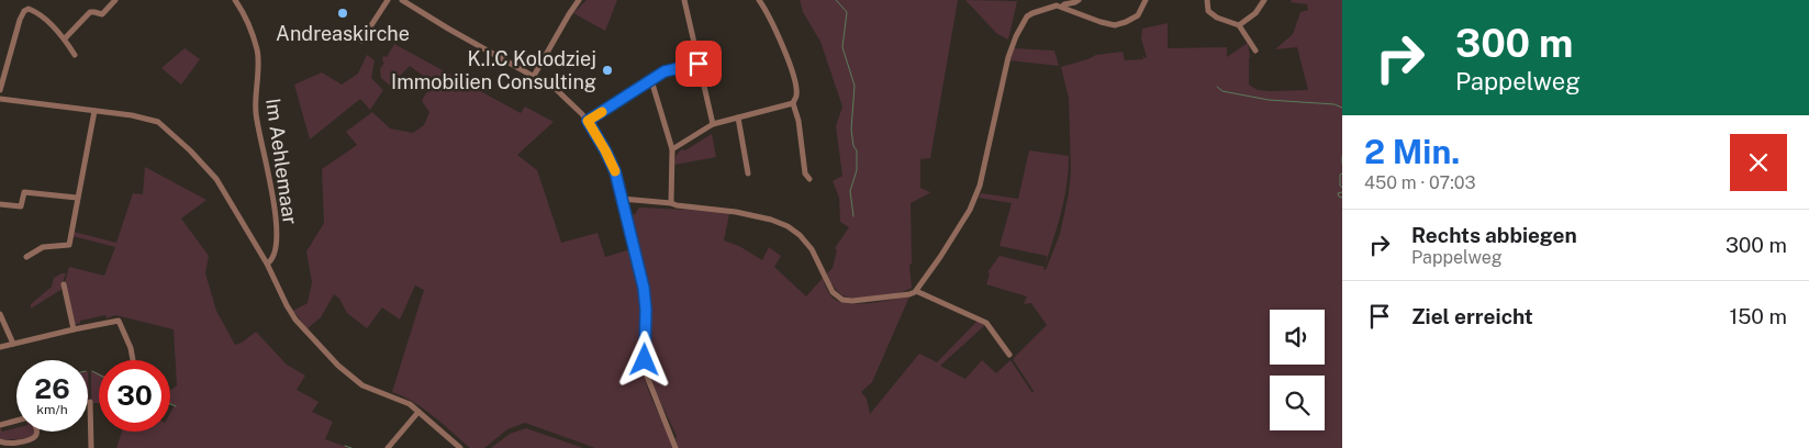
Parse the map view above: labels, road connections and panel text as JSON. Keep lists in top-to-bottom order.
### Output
{
  "streets": {
    "street": ["Im Aehlemaar"]
  },
  "places": ["Andreaskirche", "K.I.C Kolodziej Immobilien Consulting"],
  "page": {
    "turn": ["300 m", "Pappelweg"],
    "heading": ["2 Min.", "450 m · 07:03"],
    "list": [
      {
        "name": "Rechts abbiegen",
        "note": "Pappelweg",
        "value": "300 m"
      },
      {
        "name": "Ziel erreicht",
        "value": "150 m"
      }
    ],
    "speed": "26 km/h",
    "limit": "30"
  }
}
